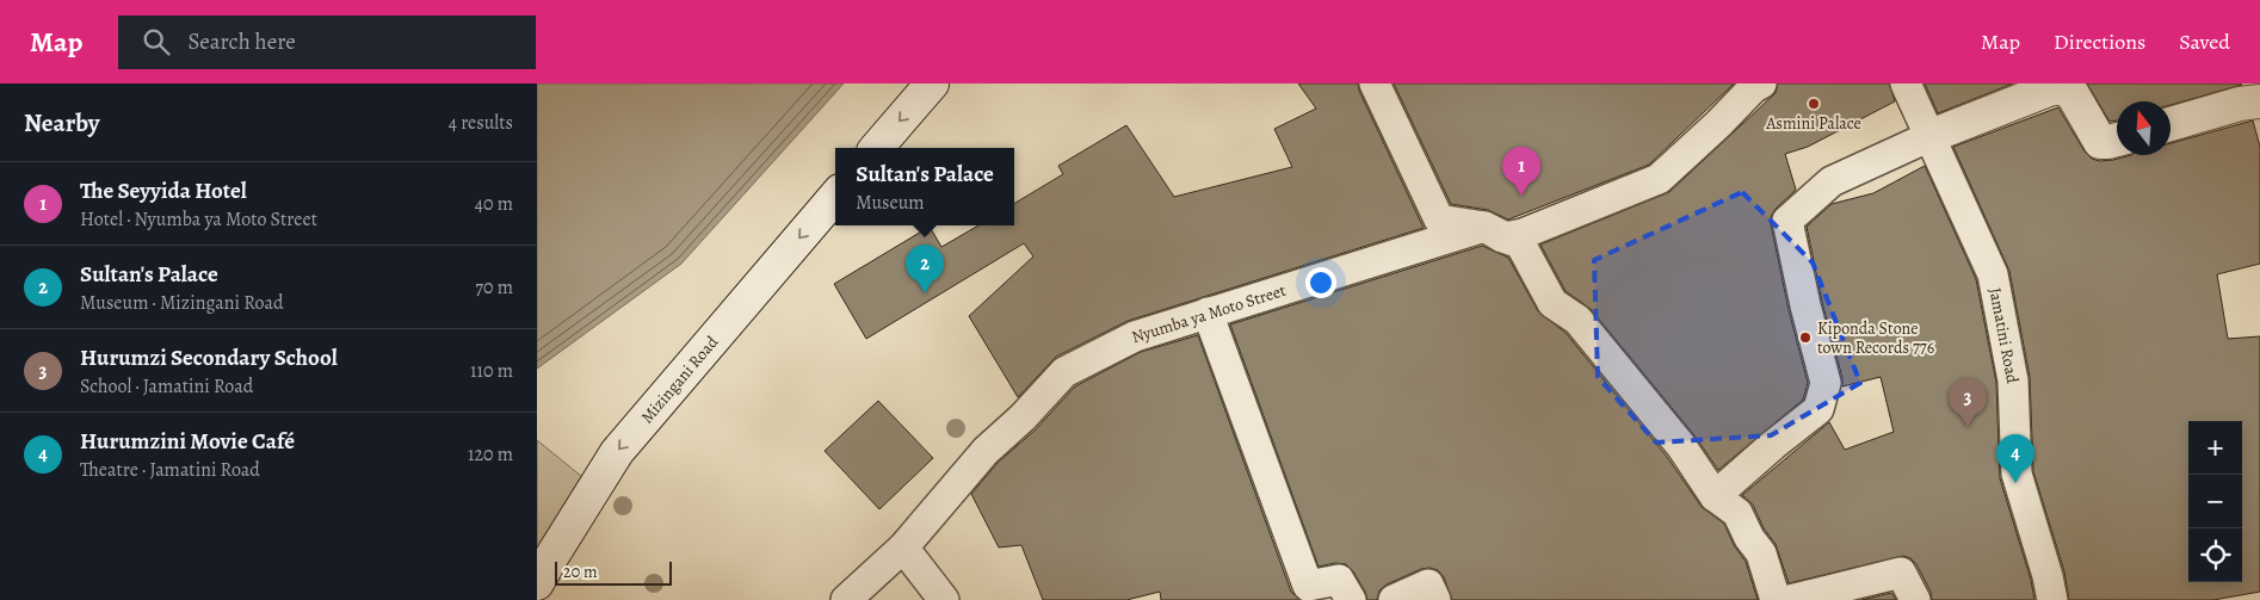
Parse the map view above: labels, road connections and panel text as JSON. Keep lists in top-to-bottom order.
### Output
{
  "streets": {
    "main road": ["Mizingani Road"],
    "street": ["Nyumba ya Moto Street", "Jamatini Road"]
  },
  "one_way": ["Mizingani Road"],
  "places": ["Asmini Palace", "Kiponda Stone town Records 776"],
  "scale_bar": "20 m",
  "north": "top",
  "page": {
    "header": "Map",
    "search": "Search here",
    "nav": ["Map", "Directions", "Saved"],
    "heading": ["Nearby", "4 results"],
    "pins": [
      "1",
      "2",
      "3",
      "4"
    ],
    "popup": ["Sultan's Palace", "Museum"],
    "list": [
      {
        "mark": "1",
        "name": "The Seyyida Hotel",
        "note": "Hotel · Nyumba ya Moto Street",
        "value": "40 m"
      },
      {
        "mark": "2",
        "name": "Sultan's Palace",
        "note": "Museum · Mizingani Road",
        "value": "70 m"
      },
      {
        "mark": "3",
        "name": "Hurumzi Secondary School",
        "note": "School · Jamatini Road",
        "value": "110 m"
      },
      {
        "mark": "4",
        "name": "Hurumzini Movie Café",
        "note": "Theatre · Jamatini Road",
        "value": "120 m"
      }
    ],
    "map_buttons": ["+", "−"],
    "scale": "20 m"
  }
}
